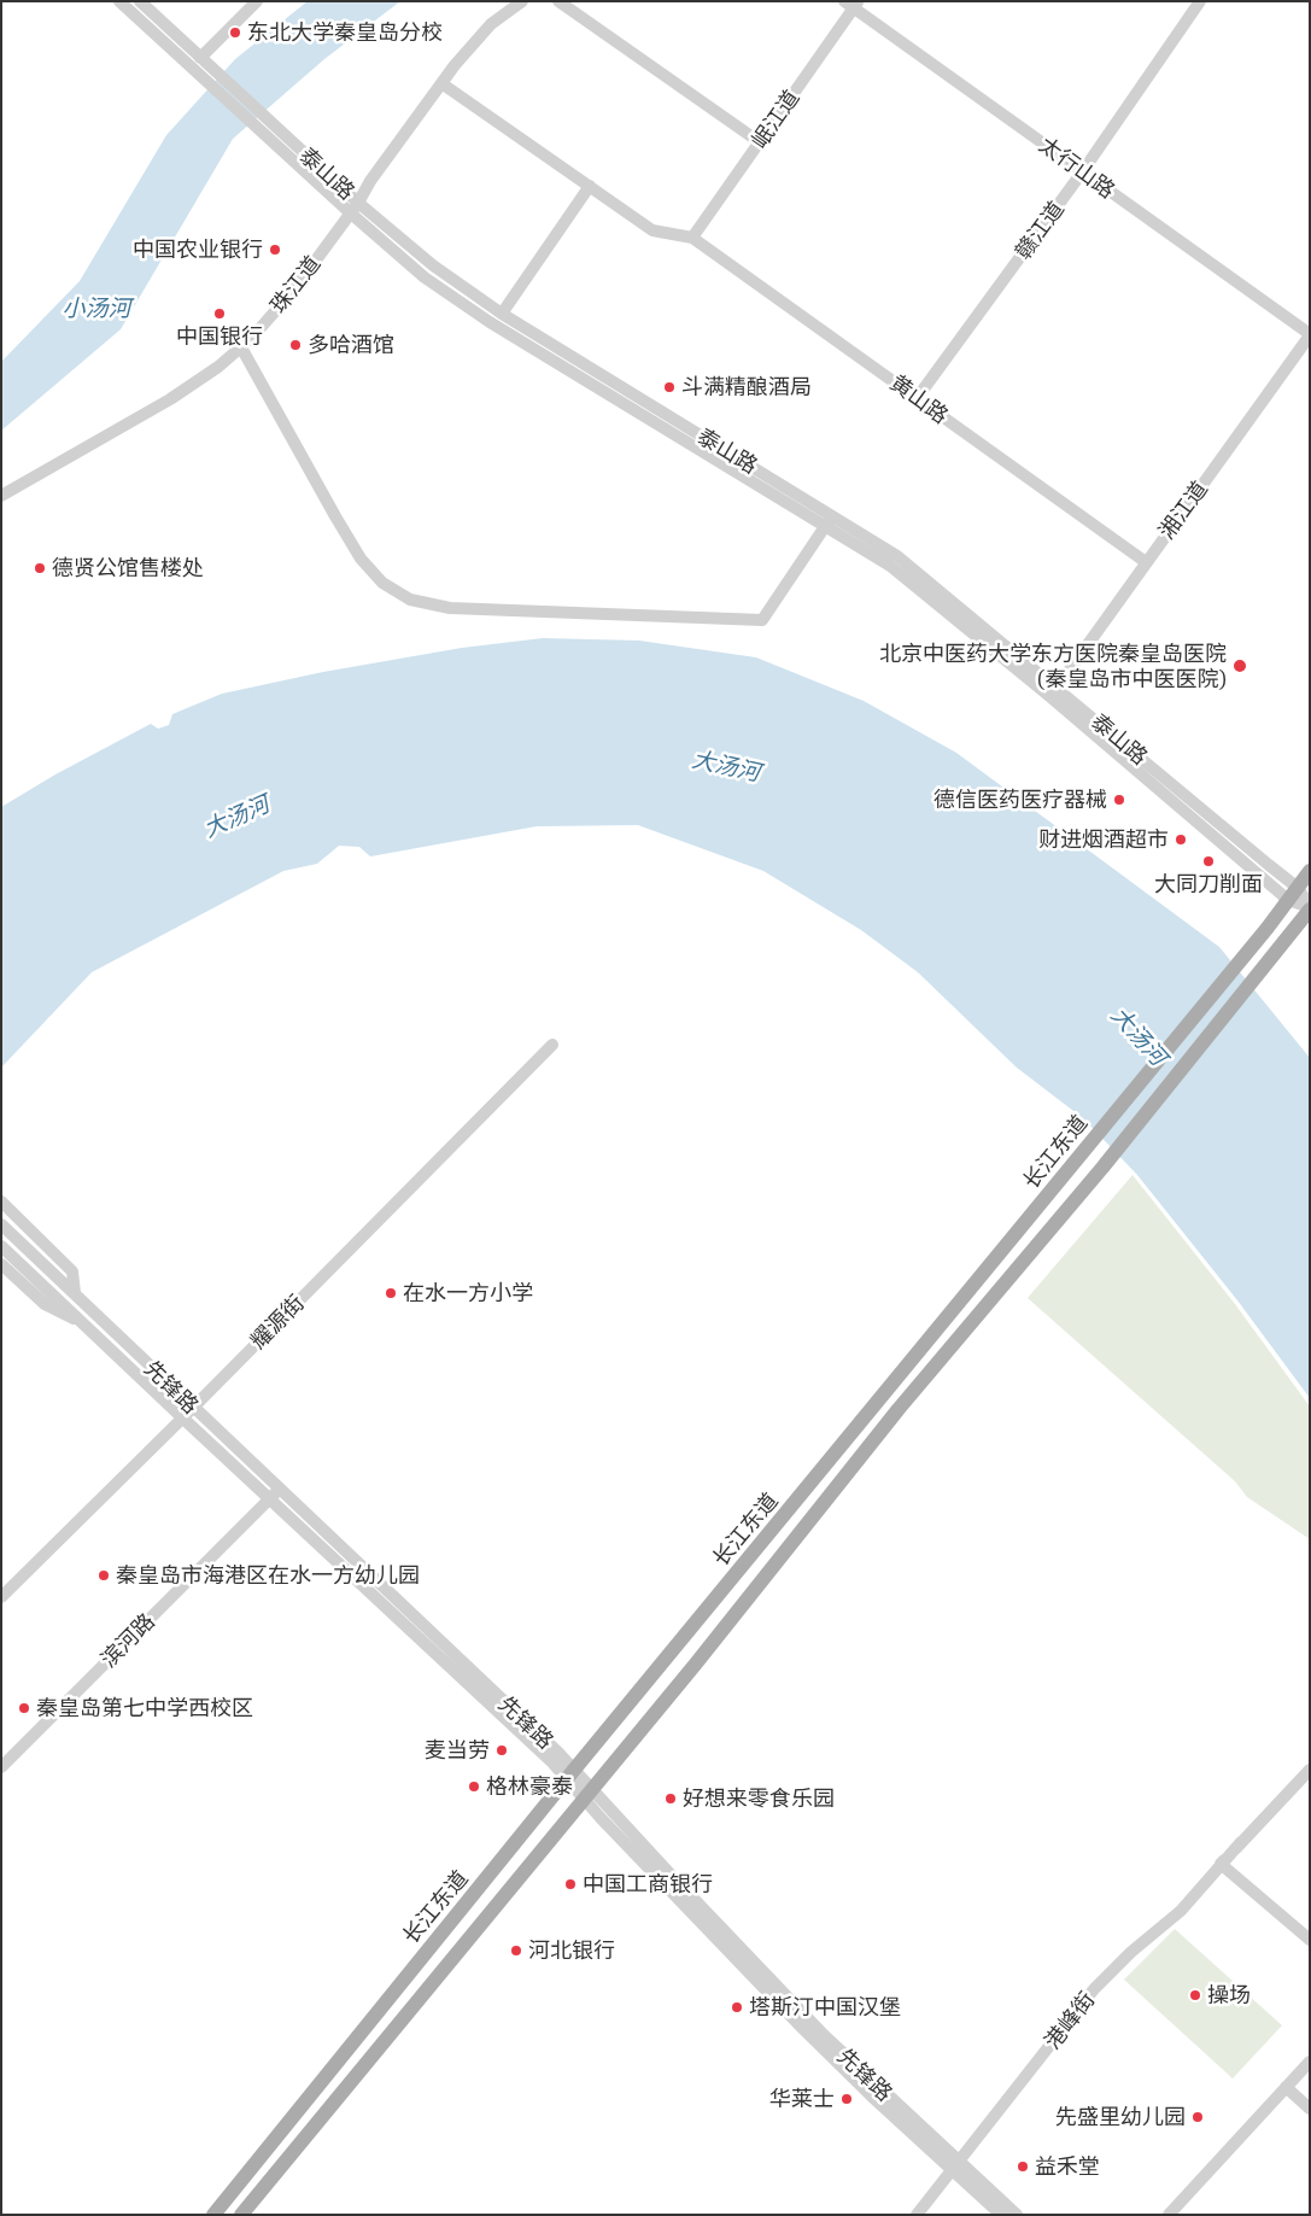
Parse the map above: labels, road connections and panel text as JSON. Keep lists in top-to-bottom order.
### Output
{
  "streets": {
    "main road": ["长江东道"],
    "street": [
      "岷江道",
      "太行山路",
      "泰山路",
      "赣江道",
      "珠江道",
      "黄山路",
      "湘江道",
      "耀源街",
      "先锋路",
      "滨河路",
      "港峰街"
    ]
  },
  "crossings": [
    ["岷江道", "太行山路"],
    ["岷江道", "黄山路"],
    ["太行山路", "赣江道"],
    ["太行山路", "湘江道"],
    ["泰山路", "珠江道"],
    ["泰山路", "湘江道"],
    ["泰山路", "长江东道"],
    ["赣江道", "黄山路"],
    ["黄山路", "湘江道"],
    ["长江东道", "先锋路"],
    ["耀源街", "先锋路"],
    ["先锋路", "滨河路"],
    ["先锋路", "港峰街"]
  ],
  "water": ["小汤河", "大汤河"],
  "places": [
    "东北大学秦皇岛分校",
    "中国农业银行",
    "中国银行",
    "多哈酒馆",
    "斗满精酿酒局",
    "德贤公馆售楼处",
    "北京中医药大学东方医院秦皇岛医院 (秦皇岛市中医医院)",
    "德信医药医疗器械",
    "财进烟酒超市",
    "大同刀削面",
    "在水一方小学",
    "秦皇岛市海港区在水一方幼儿园",
    "秦皇岛第七中学西校区",
    "麦当劳",
    "格林豪泰",
    "好想来零食乐园",
    "中国工商银行",
    "河北银行",
    "操场",
    "塔斯汀中国汉堡",
    "华莱士",
    "先盛里幼儿园",
    "益禾堂"
  ]
}
